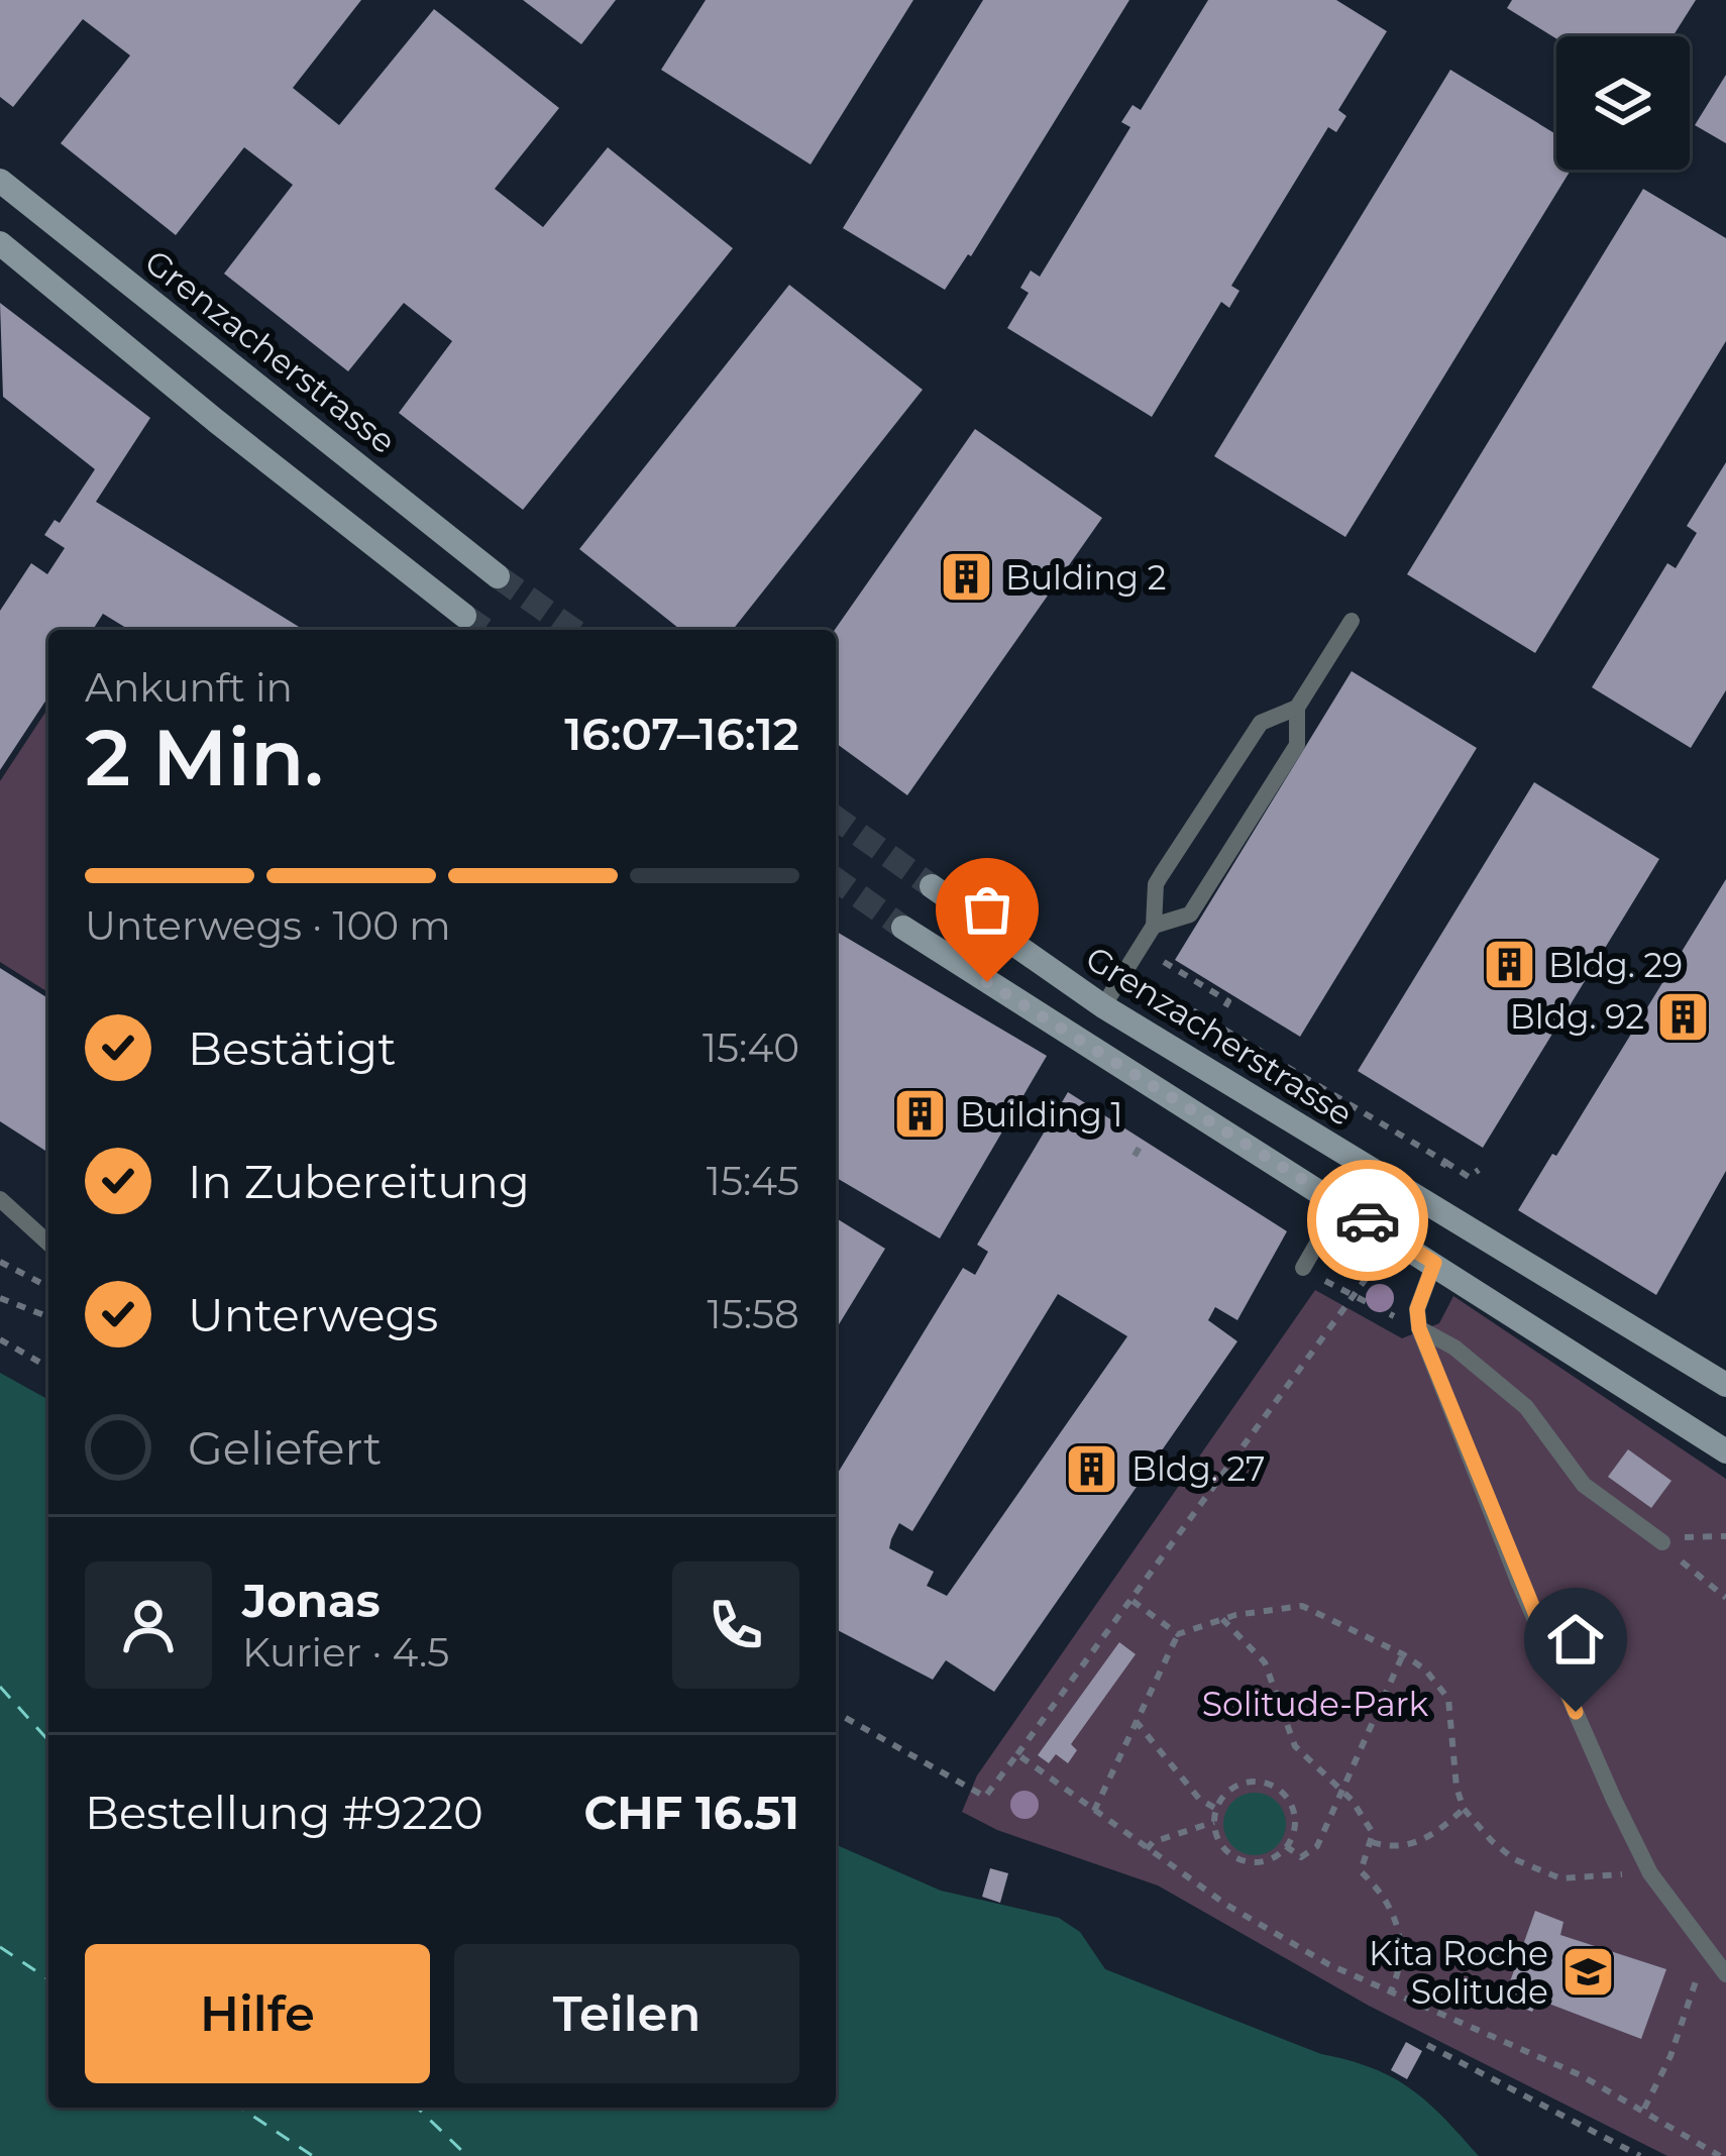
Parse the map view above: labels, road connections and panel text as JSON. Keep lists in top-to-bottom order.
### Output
{
  "streets": {
    "main road": ["Grenzacherstrasse"]
  },
  "parks": ["Solitude-Park"],
  "places": {
    "building": [
      "Bulding 2",
      "Bldg. 29",
      "Bldg. 92",
      "Building 1",
      "Bldg. 27"
    ],
    "school or university": ["Kita Roche Solitude"]
  },
  "page": {
    "heading": ["2 Min.", "Ankunft in", "16:07–16:12"],
    "panel": [
      "Jonas",
      "Kurier · 4.5",
      "Bestellung #9220",
      "CHF 16.51"
    ],
    "bar": "Unterwegs · 100 m",
    "list": [
      ["Bestätigt", "15:40"],
      ["In Zubereitung", "15:45"],
      ["Unterwegs", "15:58"],
      "Geliefert"
    ],
    "buttons": ["Hilfe", "Teilen"]
  }
}
